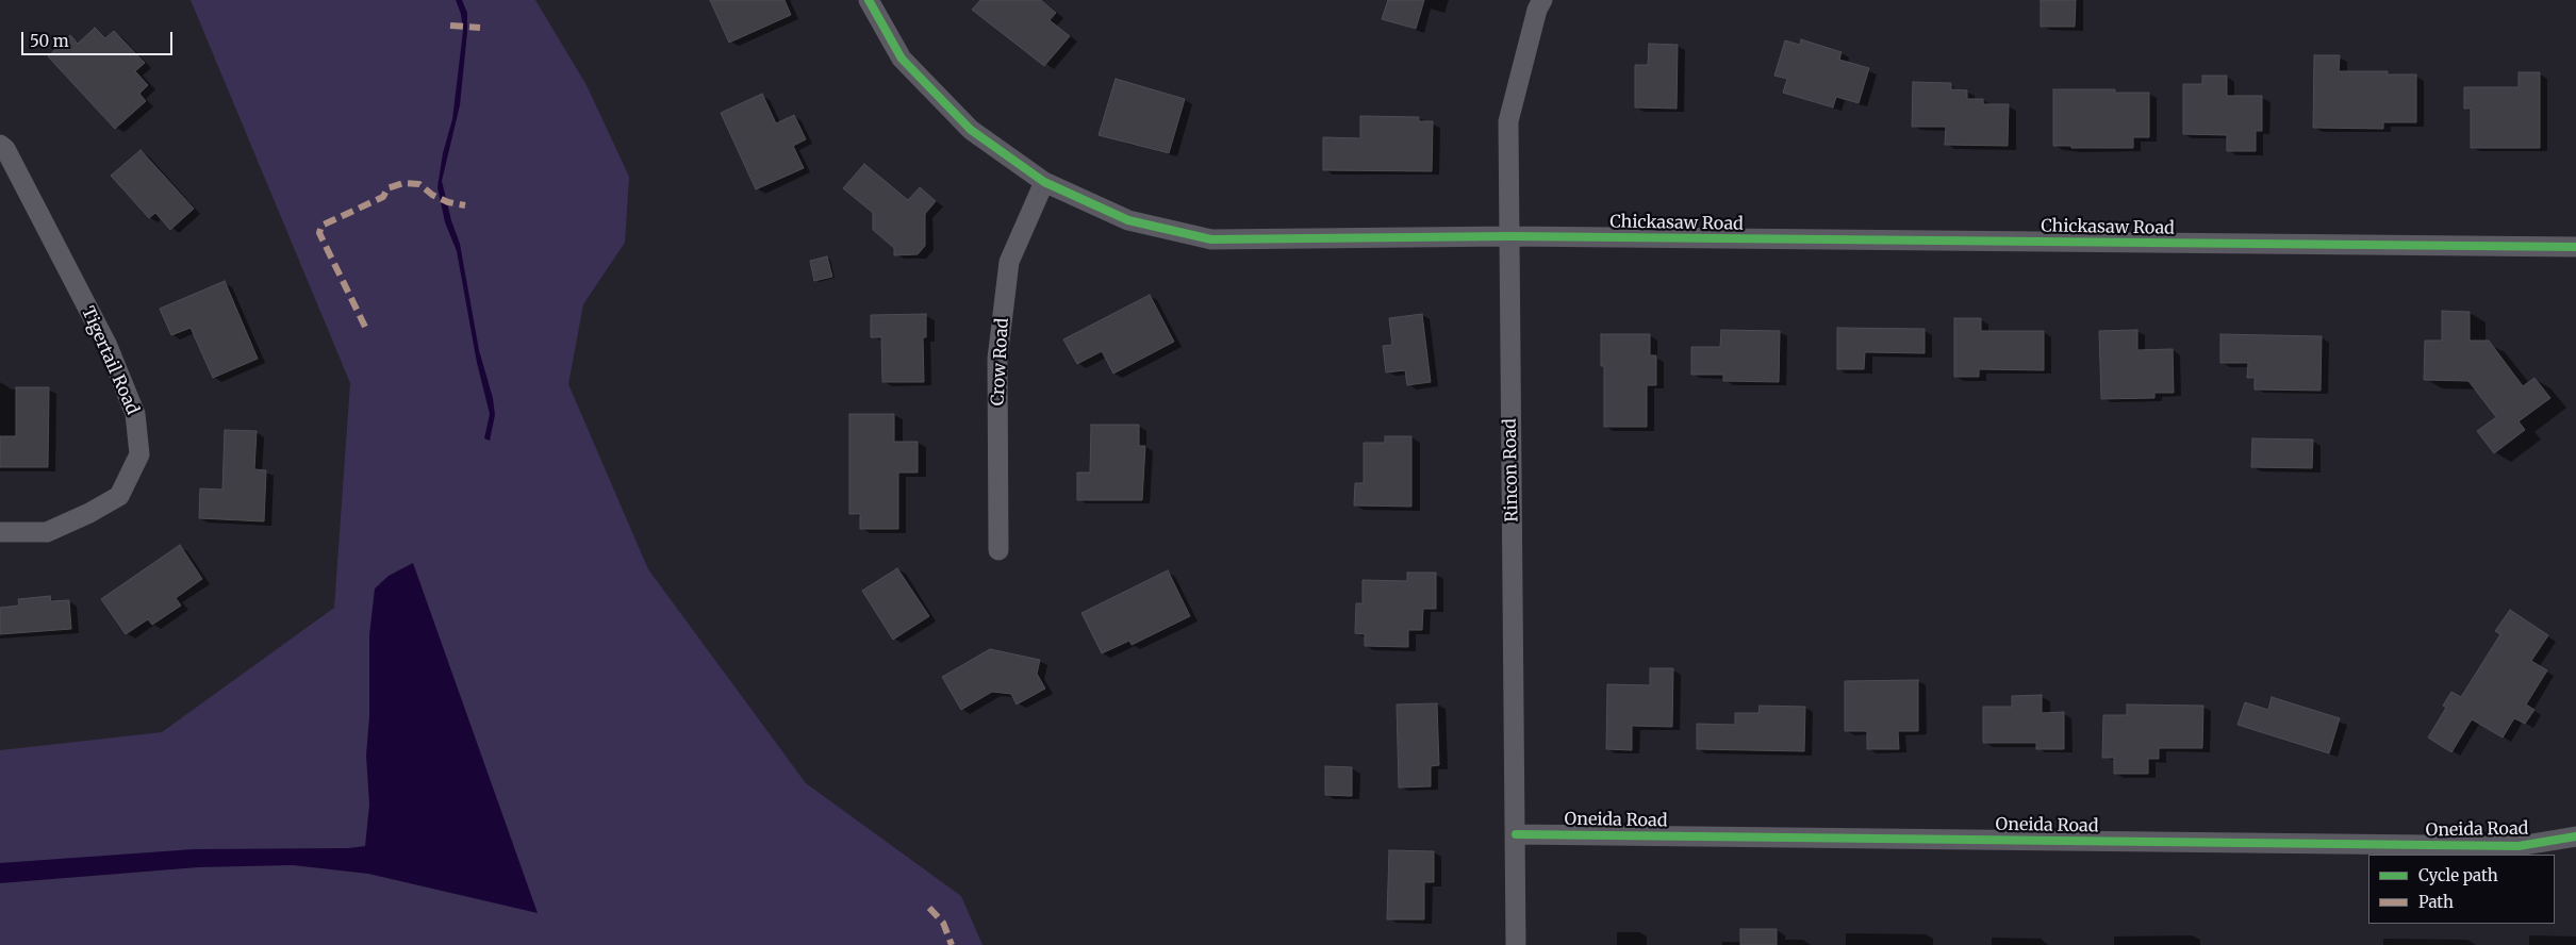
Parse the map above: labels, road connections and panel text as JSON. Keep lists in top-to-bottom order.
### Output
{
  "streets": {
    "street": [
      "Chickasaw Road",
      "Tigertail Road",
      "Crow Road",
      "Rincon Road",
      "Oneida Road"
    ]
  },
  "crossings": [
    ["Chickasaw Road", "Crow Road"],
    ["Chickasaw Road", "Rincon Road"],
    ["Rincon Road", "Oneida Road"]
  ],
  "legend": ["Cycle path", "Path"],
  "scale_bar": "50 m"
}
